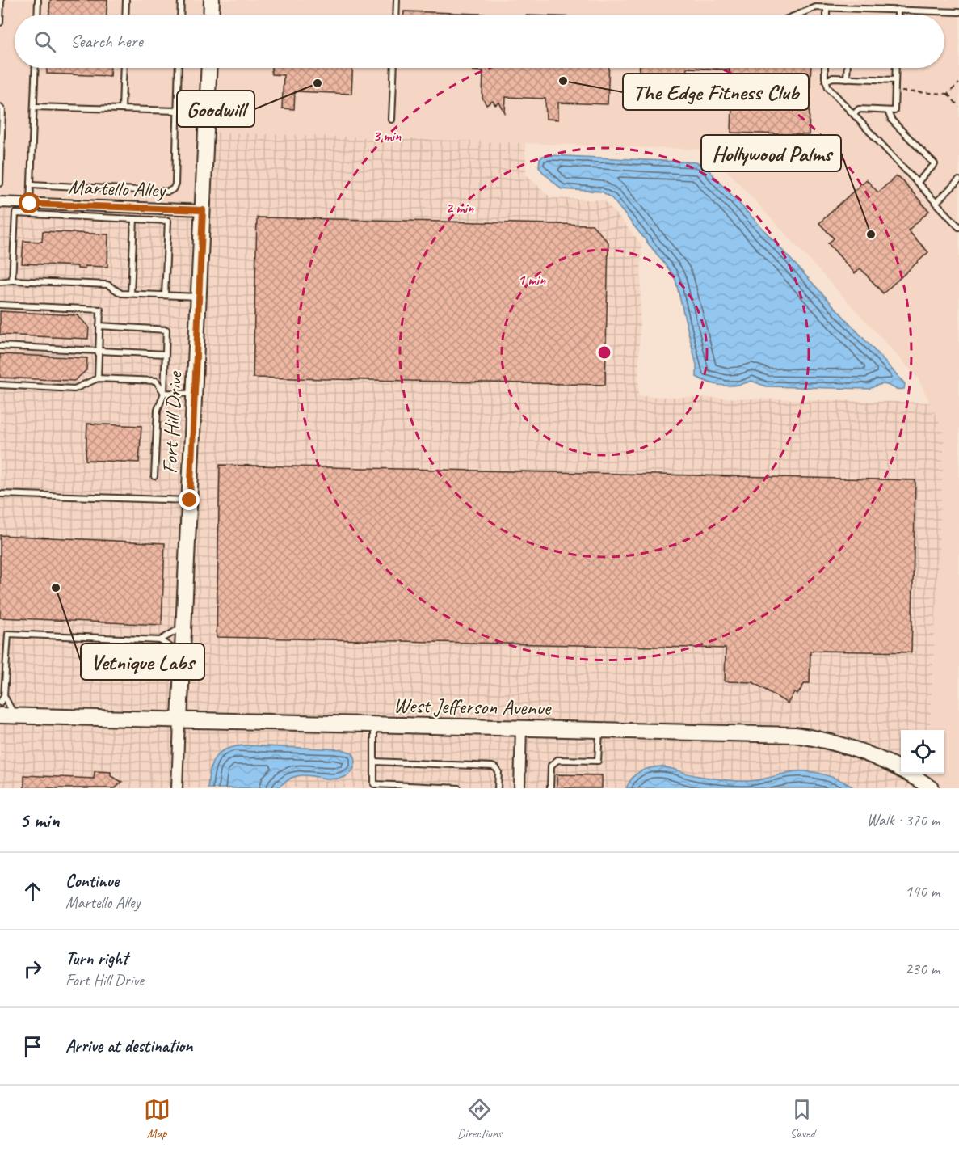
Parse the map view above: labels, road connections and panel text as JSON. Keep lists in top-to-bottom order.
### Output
{
  "streets": {
    "street": ["Martello Alley", "Fort Hill Drive", "West Jefferson Avenue"]
  },
  "crossings": [
    ["Martello Alley", "Fort Hill Drive"],
    ["Fort Hill Drive", "West Jefferson Avenue"]
  ],
  "places": [
    "The Edge Fitness Club",
    "Goodwill",
    "Hollywood Palms",
    "Vetnique Labs"
  ],
  "page": {
    "search": "Search here",
    "heading": ["5 min", "Walk · 370 m"],
    "list": [
      ["Continue", "Martello Alley", "140 m"],
      ["Turn right", "Fort Hill Drive", "230 m"],
      "Arrive at destination"
    ],
    "nav": ["Map", "Directions", "Saved"]
  },
  "rings": ["3 min", "2 min", "1 min"]
}
